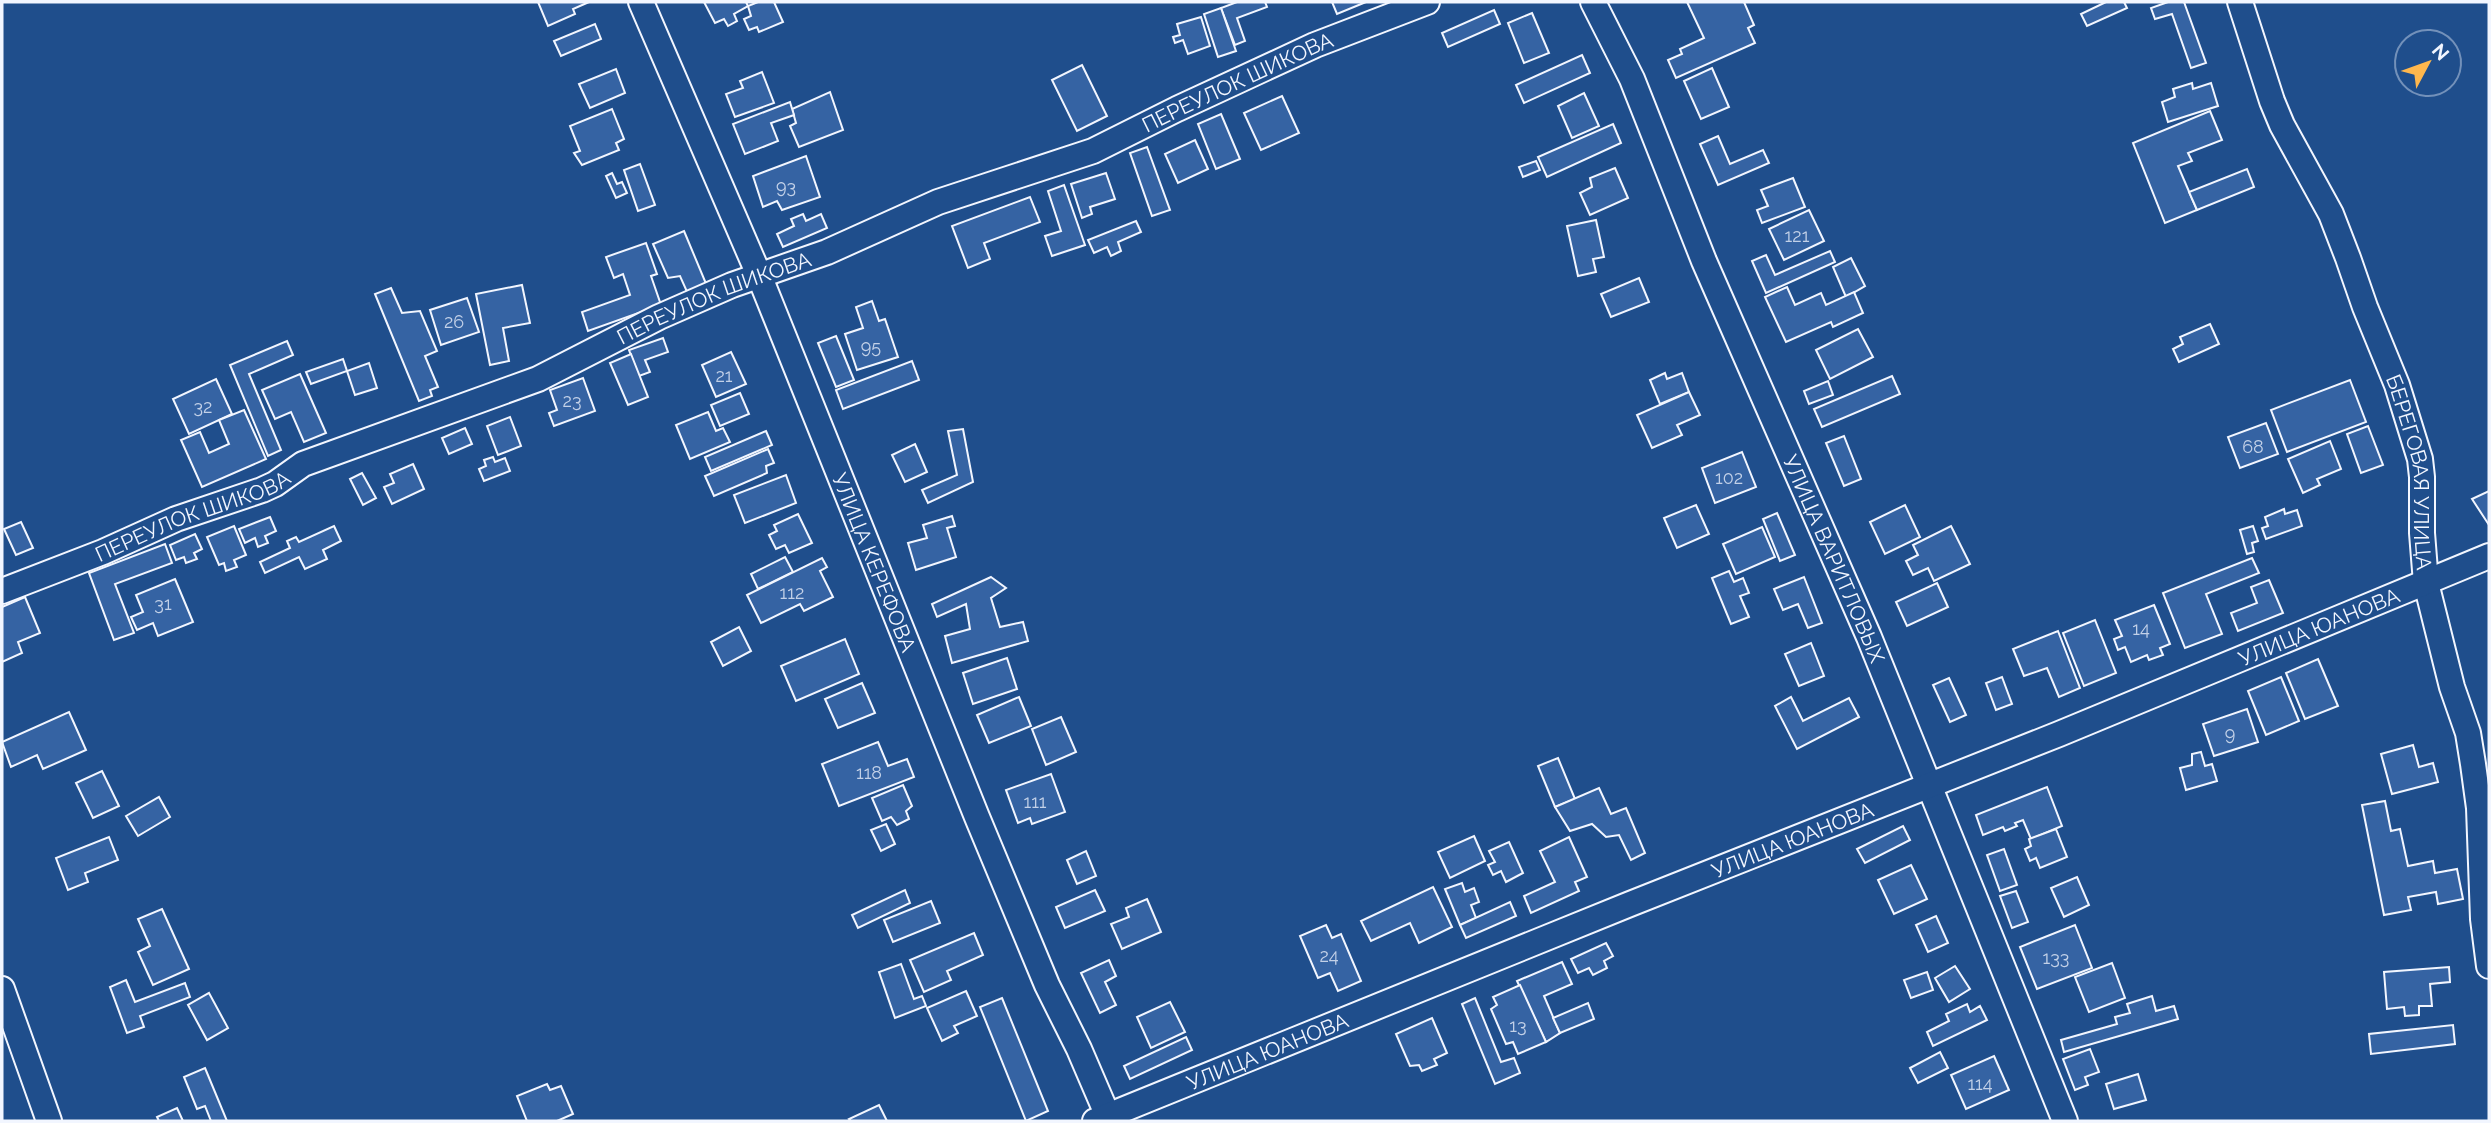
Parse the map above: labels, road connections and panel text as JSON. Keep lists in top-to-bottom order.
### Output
{
  "streets": {
    "street": [
      "ПЕРЕУЛОК ШИКОВА",
      "БЕРЕГОВАЯ УЛИЦА",
      "УЛИЦА ВАРИТЛОВЫХ",
      "УЛИЦА КЕРЕФОВА",
      "УЛИЦА ЮАНОВА"
    ]
  },
  "crossings": [
    ["ПЕРЕУЛОК ШИКОВА", "УЛИЦА КЕРЕФОВА"],
    ["БЕРЕГОВАЯ УЛИЦА", "УЛИЦА ЮАНОВА"],
    ["УЛИЦА ВАРИТЛОВЫХ", "УЛИЦА ЮАНОВА"],
    ["УЛИЦА КЕРЕФОВА", "УЛИЦА ЮАНОВА"]
  ],
  "house_numbers": [
    "93",
    "121",
    "26",
    "95",
    "21",
    "23",
    "32",
    "68",
    "102",
    "112",
    "31",
    "14",
    "9",
    "118",
    "111",
    "24",
    "133",
    "13",
    "114"
  ],
  "north": "top right"
}
